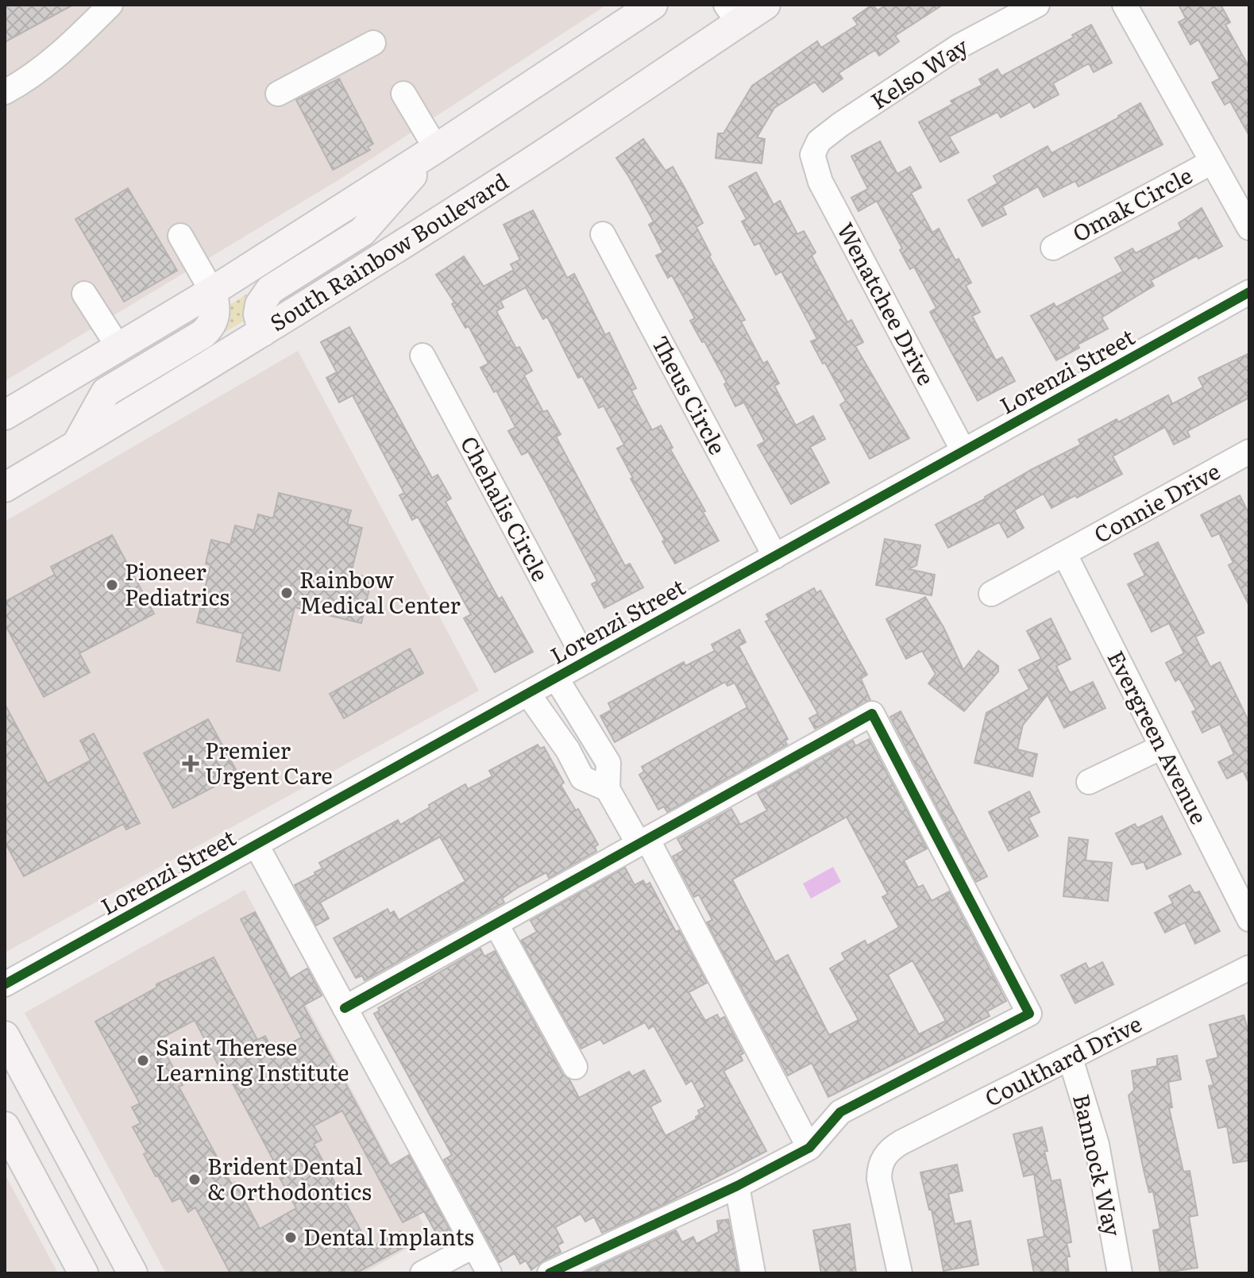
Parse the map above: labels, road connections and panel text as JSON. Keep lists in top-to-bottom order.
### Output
{
  "streets": {
    "main road": ["South Rainbow Boulevard"],
    "street": [
      "Kelso Way",
      "Omak Circle",
      "Wenatchee Drive",
      "Lorenzi Street",
      "Theus Circle",
      "Connie Drive",
      "Chehalis Circle",
      "Evergreen Avenue",
      "Coulthard Drive",
      "Bannock Way"
    ]
  },
  "crossings": [
    ["Kelso Way", "Wenatchee Drive"],
    ["Wenatchee Drive", "Lorenzi Street"],
    ["Lorenzi Street", "Theus Circle"],
    ["Lorenzi Street", "Chehalis Circle"],
    ["Connie Drive", "Evergreen Avenue"],
    ["Coulthard Drive", "Bannock Way"]
  ],
  "places": {
    "other": [
      "Pioneer Pediatrics",
      "Rainbow Medical Center",
      "Saint Therese Learning Institute",
      "Brident Dental & Orthodontics",
      "Dental Implants"
    ],
    "health": ["Premier Urgent Care"]
  }
}
